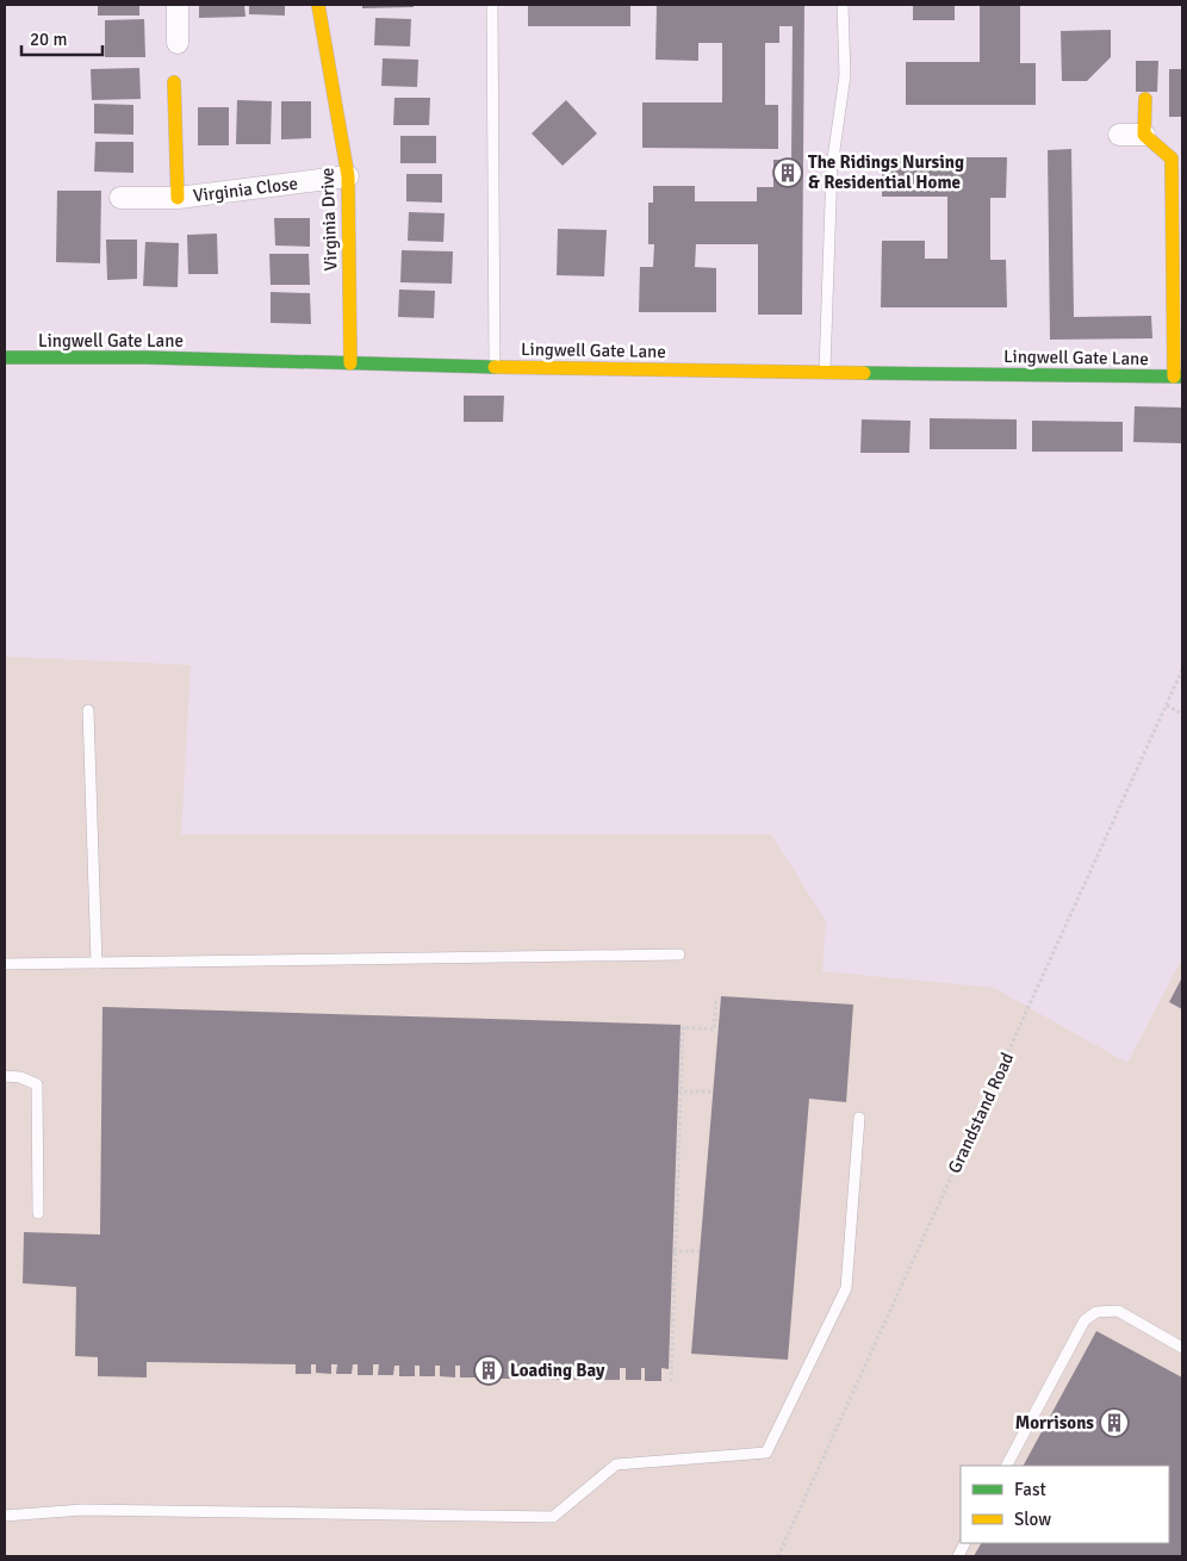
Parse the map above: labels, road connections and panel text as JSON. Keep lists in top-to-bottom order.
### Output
{
  "streets": {
    "street": ["Virginia Close", "Virginia Drive", "Lingwell Gate Lane"],
    "path": ["Grandstand Road"]
  },
  "crossings": [
    ["Virginia Close", "Virginia Drive"],
    ["Virginia Drive", "Lingwell Gate Lane"]
  ],
  "places": {
    "building": ["The Ridings Nursing & Residential Home", "Loading Bay", "Morrisons"]
  },
  "legend": ["Fast", "Slow"],
  "scale_bar": "20 m"
}
